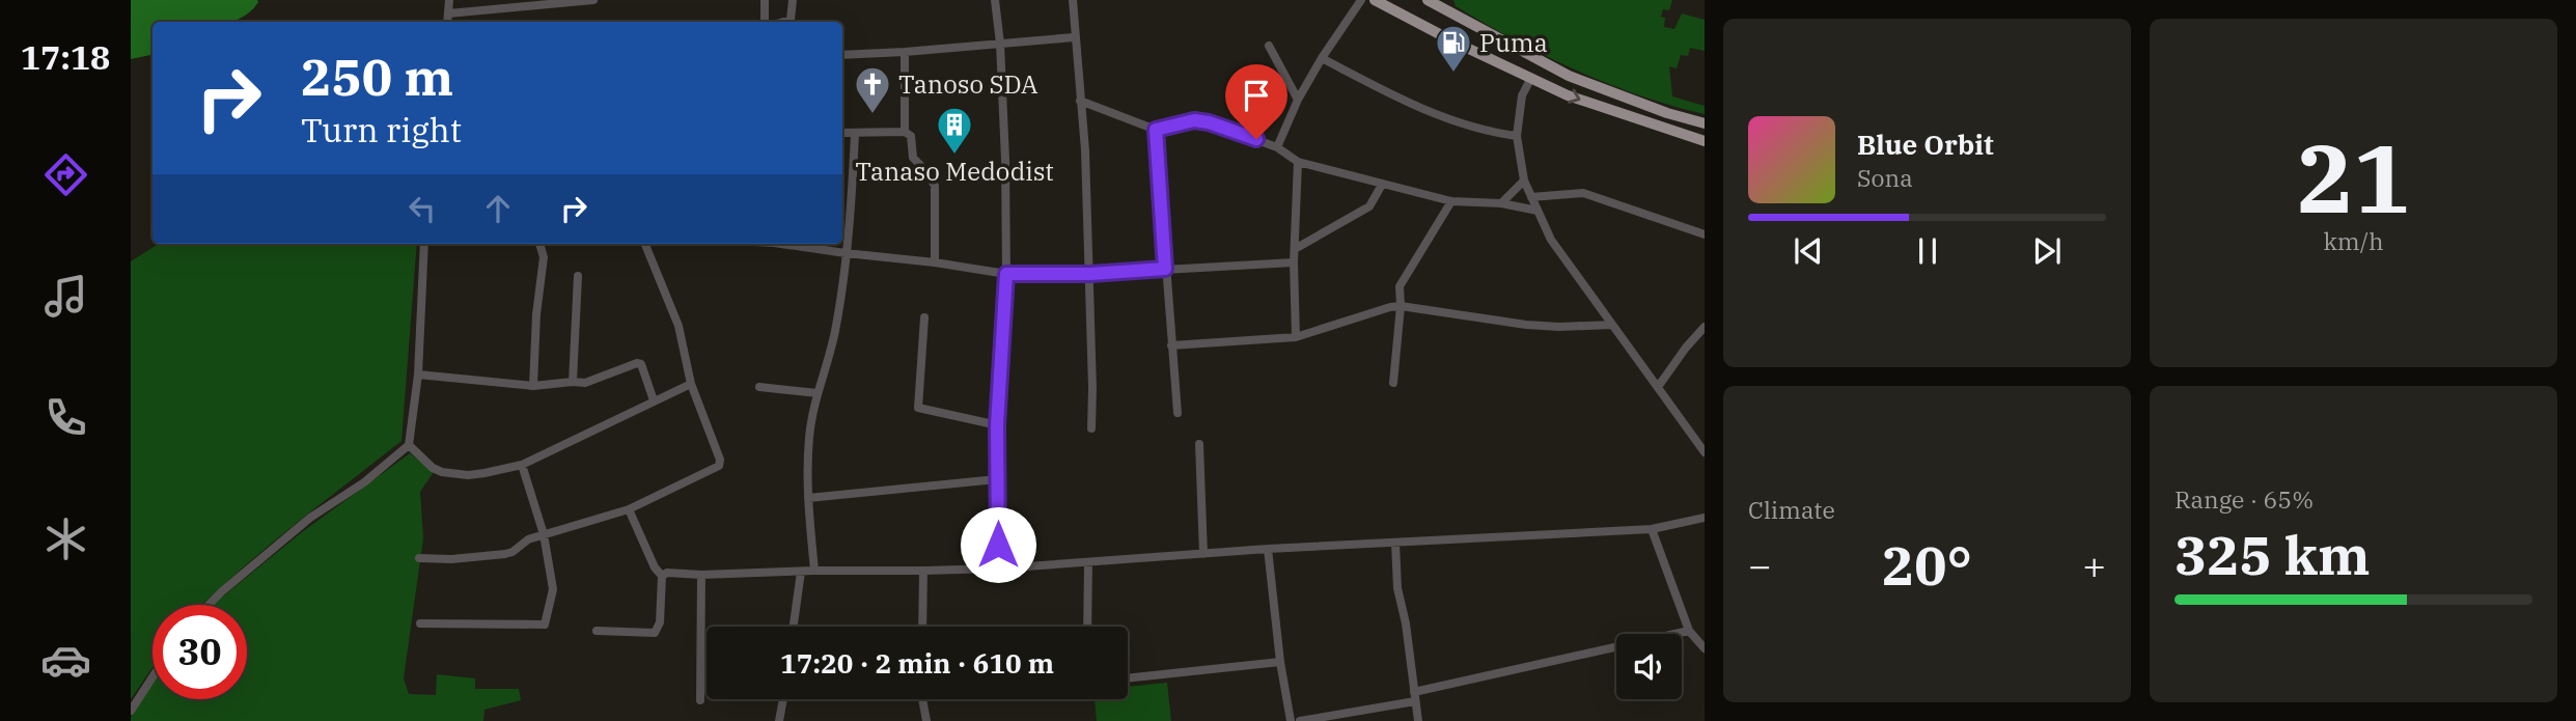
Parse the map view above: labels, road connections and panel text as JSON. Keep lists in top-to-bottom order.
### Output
{
  "places": {
    "fuel station": ["Puma"],
    "church": ["Tanoso SDA"],
    "building": ["Tanaso Medodist"]
  },
  "page": {
    "tabs": "17:18",
    "tile": [
      ["21", "km/h"],
      "Climate",
      ["Range · 65%", "325 km"]
    ],
    "turn": ["250 m", "Turn right"],
    "song": ["Blue Orbit", "Sona"],
    "heat": ["−", "20°", "+"],
    "limit": "30",
    "trip": "17:20 · 2 min · 610 m"
  }
}
